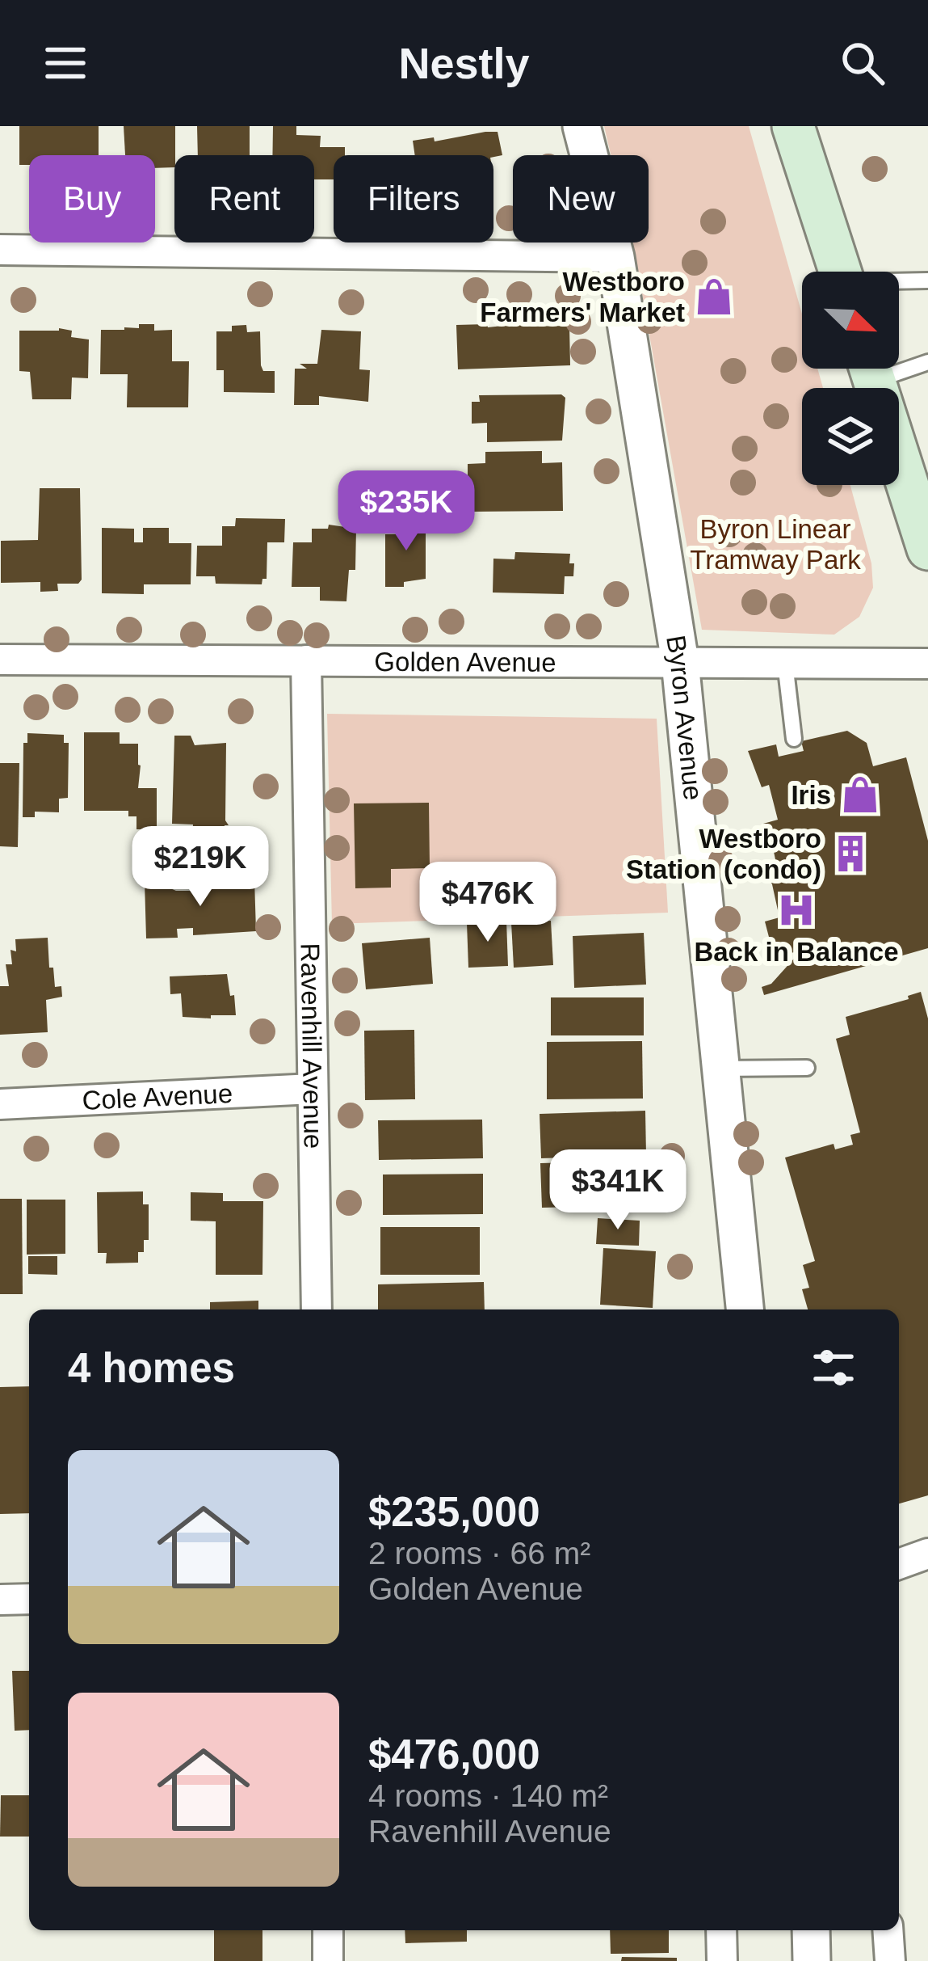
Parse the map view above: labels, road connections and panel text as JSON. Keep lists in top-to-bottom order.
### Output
{
  "streets": {
    "street": [
      "Golden Avenue",
      "Byron Avenue",
      "Ravenhill Avenue",
      "Cole Avenue"
    ]
  },
  "crossings": [
    ["Golden Avenue", "Byron Avenue"],
    ["Golden Avenue", "Ravenhill Avenue"],
    ["Ravenhill Avenue", "Cole Avenue"]
  ],
  "parks": ["Byron Linear Tramway Park"],
  "places": {
    "shop": ["Westboro Farmers' Market", "Iris"],
    "building": ["Westboro Station (condo)"],
    "hospital": ["Back in Balance"]
  },
  "north": "bottom right",
  "page": {
    "header": "Nestly",
    "chip": [
      "Buy",
      "Rent",
      "Filters",
      "New"
    ],
    "price": [
      "$235K",
      "$219K",
      "$476K",
      "$341K"
    ],
    "heading": "4 homes",
    "list": [
      {
        "name": "$235,000",
        "note": "2 rooms · 66 m² · Golden Avenue"
      },
      {
        "name": "$476,000",
        "note": "4 rooms · 140 m² · Ravenhill Avenue"
      }
    ]
  }
}
